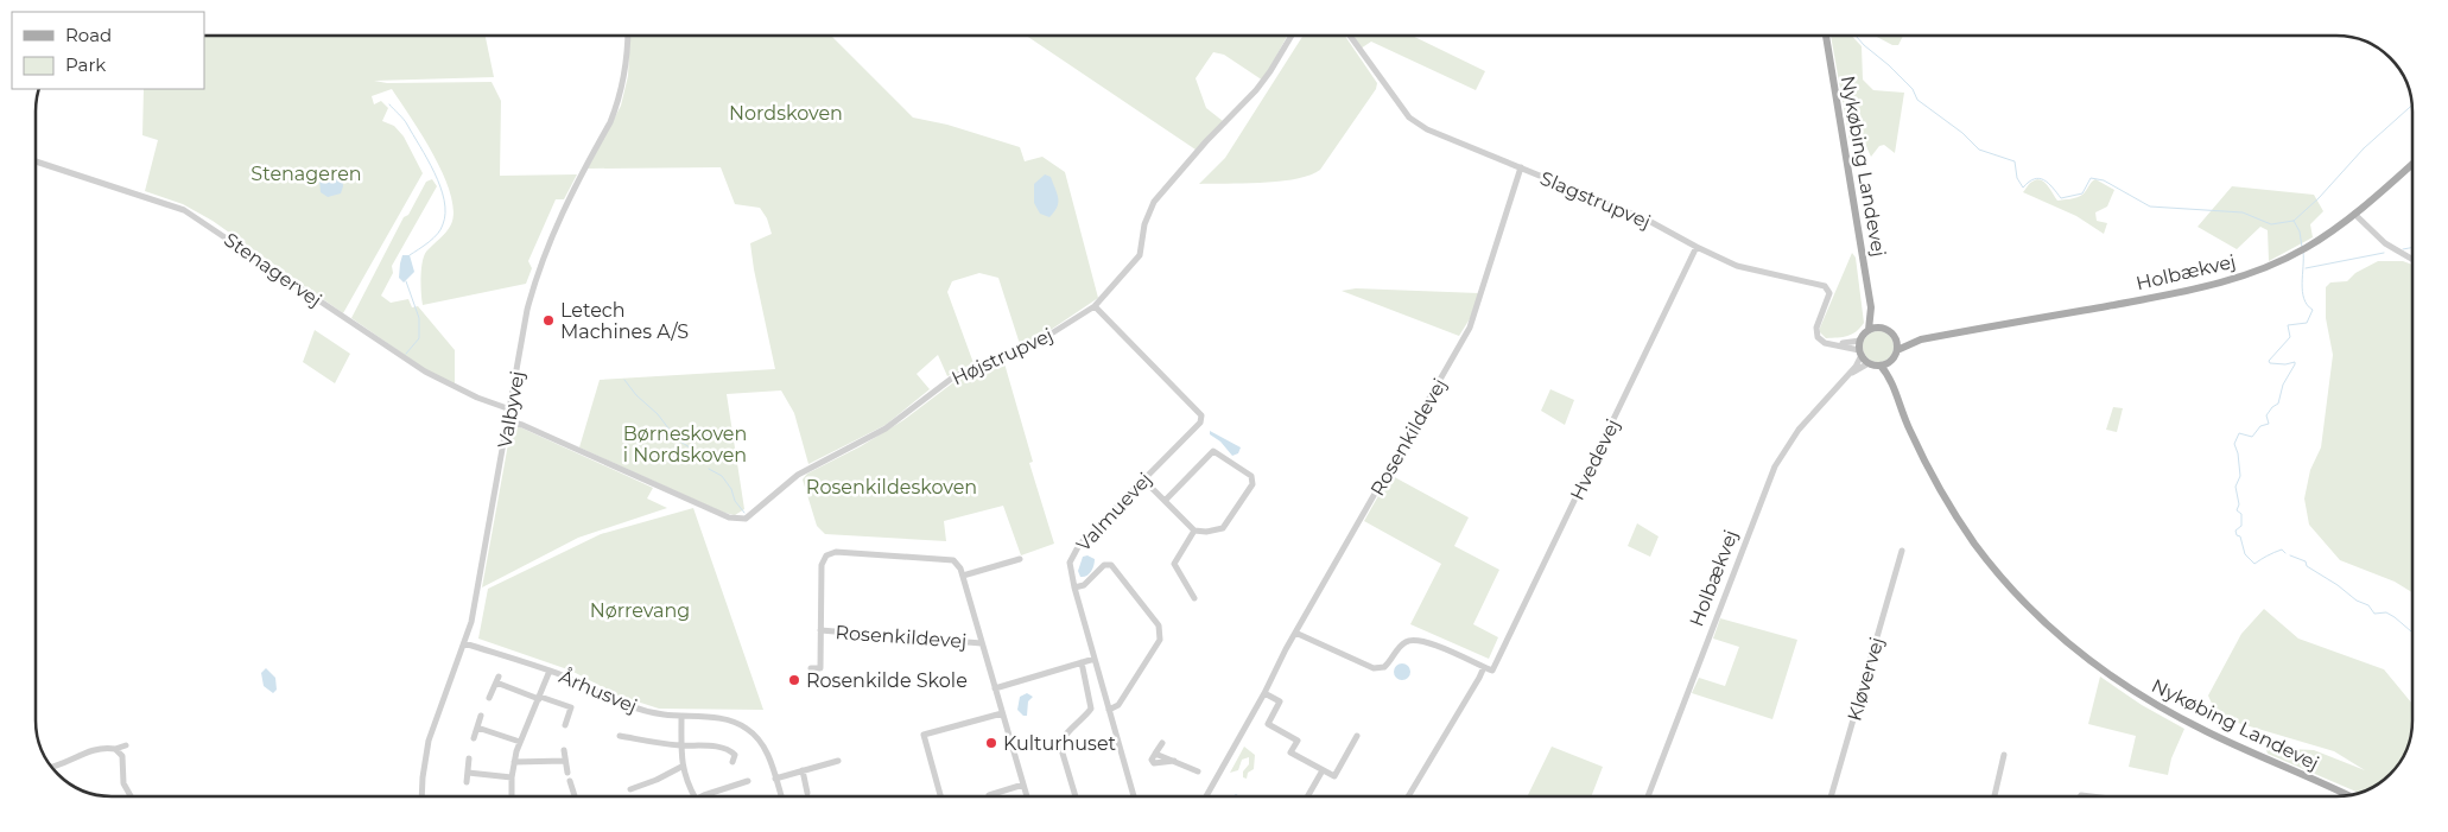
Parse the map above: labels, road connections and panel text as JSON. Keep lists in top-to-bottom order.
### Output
{
  "streets": {
    "main road": ["Nykøbing Landevej", "Holbækvej"],
    "street": [
      "Slagstrupvej",
      "Stenagervej",
      "Højstrupvej",
      "Valbyvej",
      "Rosenkildevej",
      "Hvedevej",
      "Valmuevej",
      "Kløvervej",
      "Århusvej"
    ]
  },
  "crossings": [
    ["Nykøbing Landevej", "Holbækvej"],
    ["Slagstrupvej", "Rosenkildevej"],
    ["Slagstrupvej", "Hvedevej"],
    ["Stenagervej", "Valbyvej"],
    ["Højstrupvej", "Valbyvej"],
    ["Højstrupvej", "Valmuevej"],
    ["Valbyvej", "Århusvej"]
  ],
  "parks": [
    "Nordskoven",
    "Stenageren",
    "Børneskoven i Nordskoven",
    "Rosenkildeskoven",
    "Nørrevang"
  ],
  "places": ["Letech Machines A/S", "Rosenkilde Skole", "Kulturhuset"],
  "legend": ["Road", "Park"]
}
